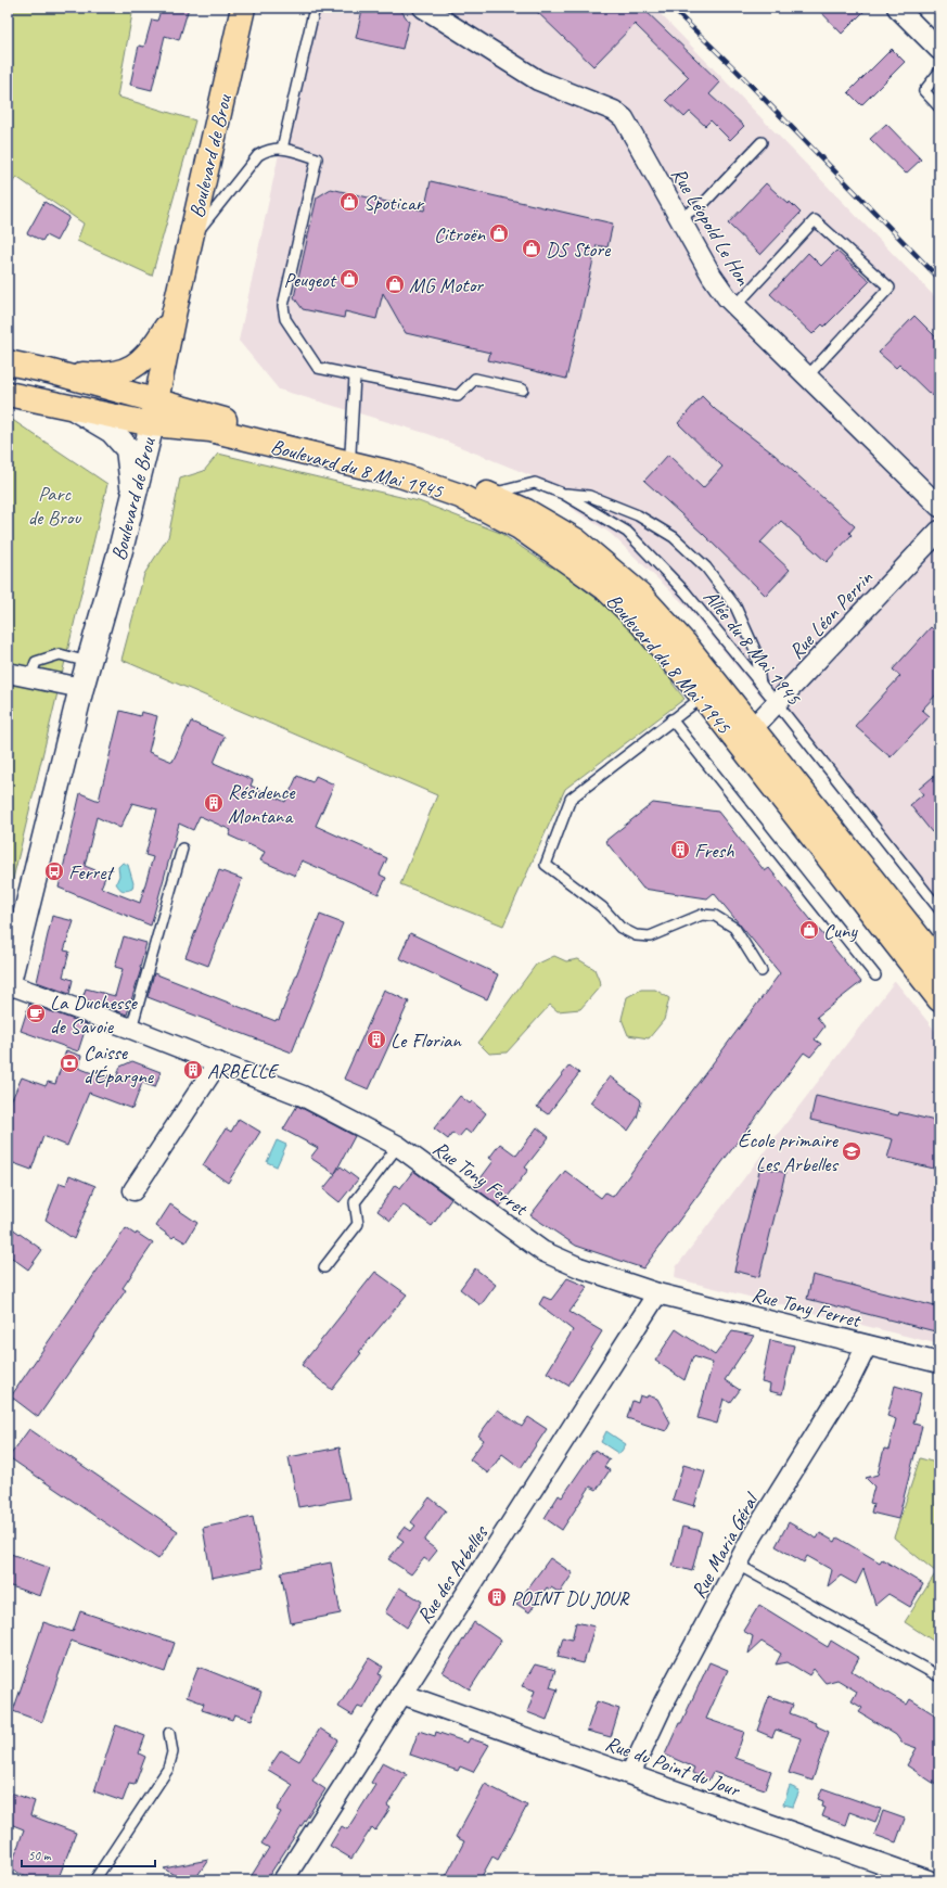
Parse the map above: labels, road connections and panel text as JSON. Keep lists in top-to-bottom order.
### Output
{
  "streets": {
    "main road": ["Boulevard de Brou", "Boulevard du 8 Mai 1945"],
    "street": [
      "Rue Léopold Le Hon",
      "Rue Léon Perrin",
      "Rue Tony Ferret",
      "Rue Maria Géral",
      "Rue des Arbelles",
      "Rue du Point du Jour"
    ],
    "lane": ["Allée du 8 Mai 1945"]
  },
  "crossings": [
    ["Boulevard de Brou", "Boulevard du 8 Mai 1945"],
    ["Boulevard de Brou", "Rue Tony Ferret"],
    ["Boulevard du 8 Mai 1945", "Rue Léon Perrin"],
    ["Boulevard du 8 Mai 1945", "Allée du 8 Mai 1945"],
    ["Rue Léon Perrin", "Allée du 8 Mai 1945"],
    ["Rue Tony Ferret", "Rue Maria Géral"],
    ["Rue Tony Ferret", "Rue des Arbelles"],
    ["Rue Maria Géral", "Rue du Point du Jour"],
    ["Rue des Arbelles", "Rue du Point du Jour"]
  ],
  "parks": ["Parc de Brou"],
  "places": {
    "shop": [
      "Spoticar",
      "Citroën",
      "DS Store",
      "Peugeot",
      "MG Motor",
      "Cuny"
    ],
    "building": [
      "Résidence Montana",
      "Fresh",
      "Le Florian",
      "ARBELLE",
      "POINT DU JOUR"
    ],
    "bus stop": ["Ferret"],
    "cafe": ["La Duchesse de Savoie"],
    "bank": ["Caisse d'Épargne"],
    "school or university": ["École primaire Les Arbelles"]
  },
  "scale_bar": "50 m"
}
